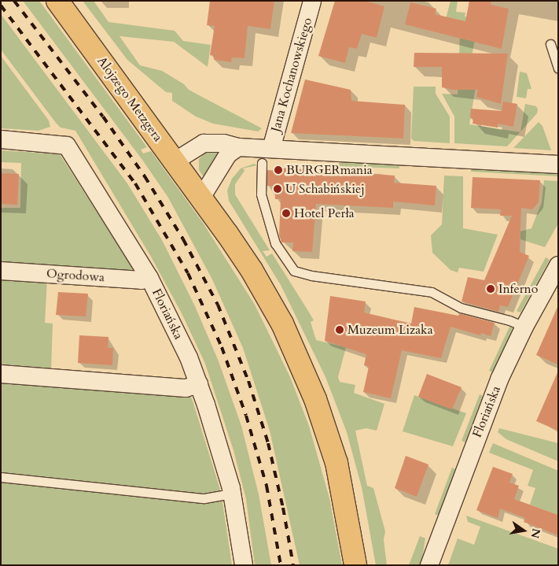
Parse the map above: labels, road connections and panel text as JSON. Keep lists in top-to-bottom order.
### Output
{
  "streets": {
    "main road": ["Alojzego Metzgera"],
    "street": ["Jana Kochanowskiego", "Ogrodowa", "Floriańska"]
  },
  "crossings": [
    ["Ogrodowa", "Floriańska"]
  ],
  "places": [
    "BURGERmania",
    "U Schabińskiej",
    "Hotel Perła",
    "Inferno",
    "Muzeum Lizaka"
  ],
  "north": "right"
}
